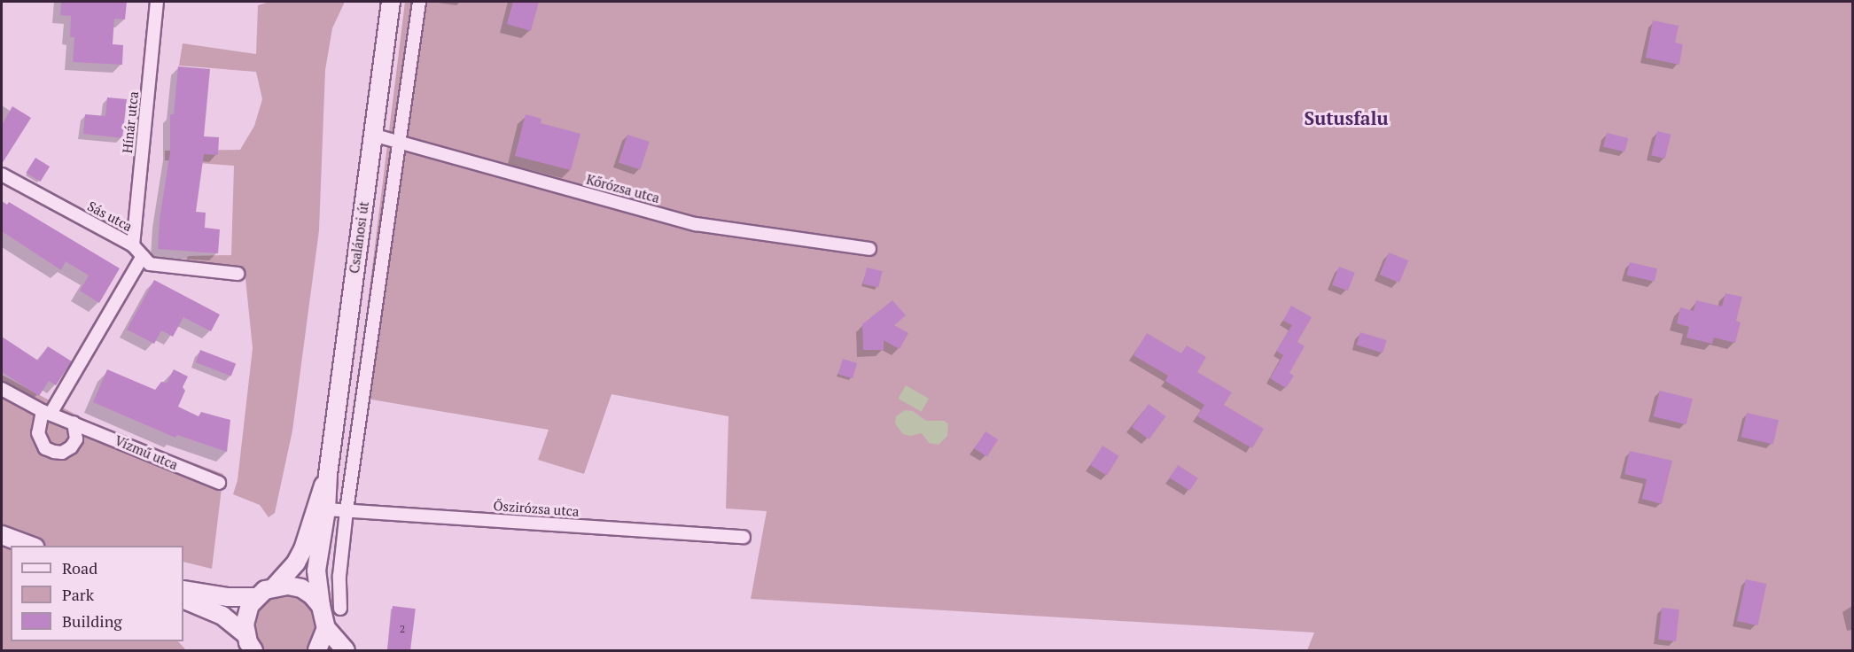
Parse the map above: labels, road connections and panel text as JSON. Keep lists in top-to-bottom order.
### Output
{
  "streets": {
    "street": [
      "Hínár utca",
      "Kőrózsa utca",
      "Sás utca",
      "Csalánosi út",
      "Vízmű utca",
      "Őszirózsa utca"
    ]
  },
  "crossings": [
    ["Hínár utca", "Sás utca"],
    ["Kőrózsa utca", "Csalánosi út"],
    ["Csalánosi út", "Őszirózsa utca"]
  ],
  "districts": ["Sutusfalu"],
  "house_numbers": ["2"],
  "legend": ["Road", "Park", "Building"]
}
